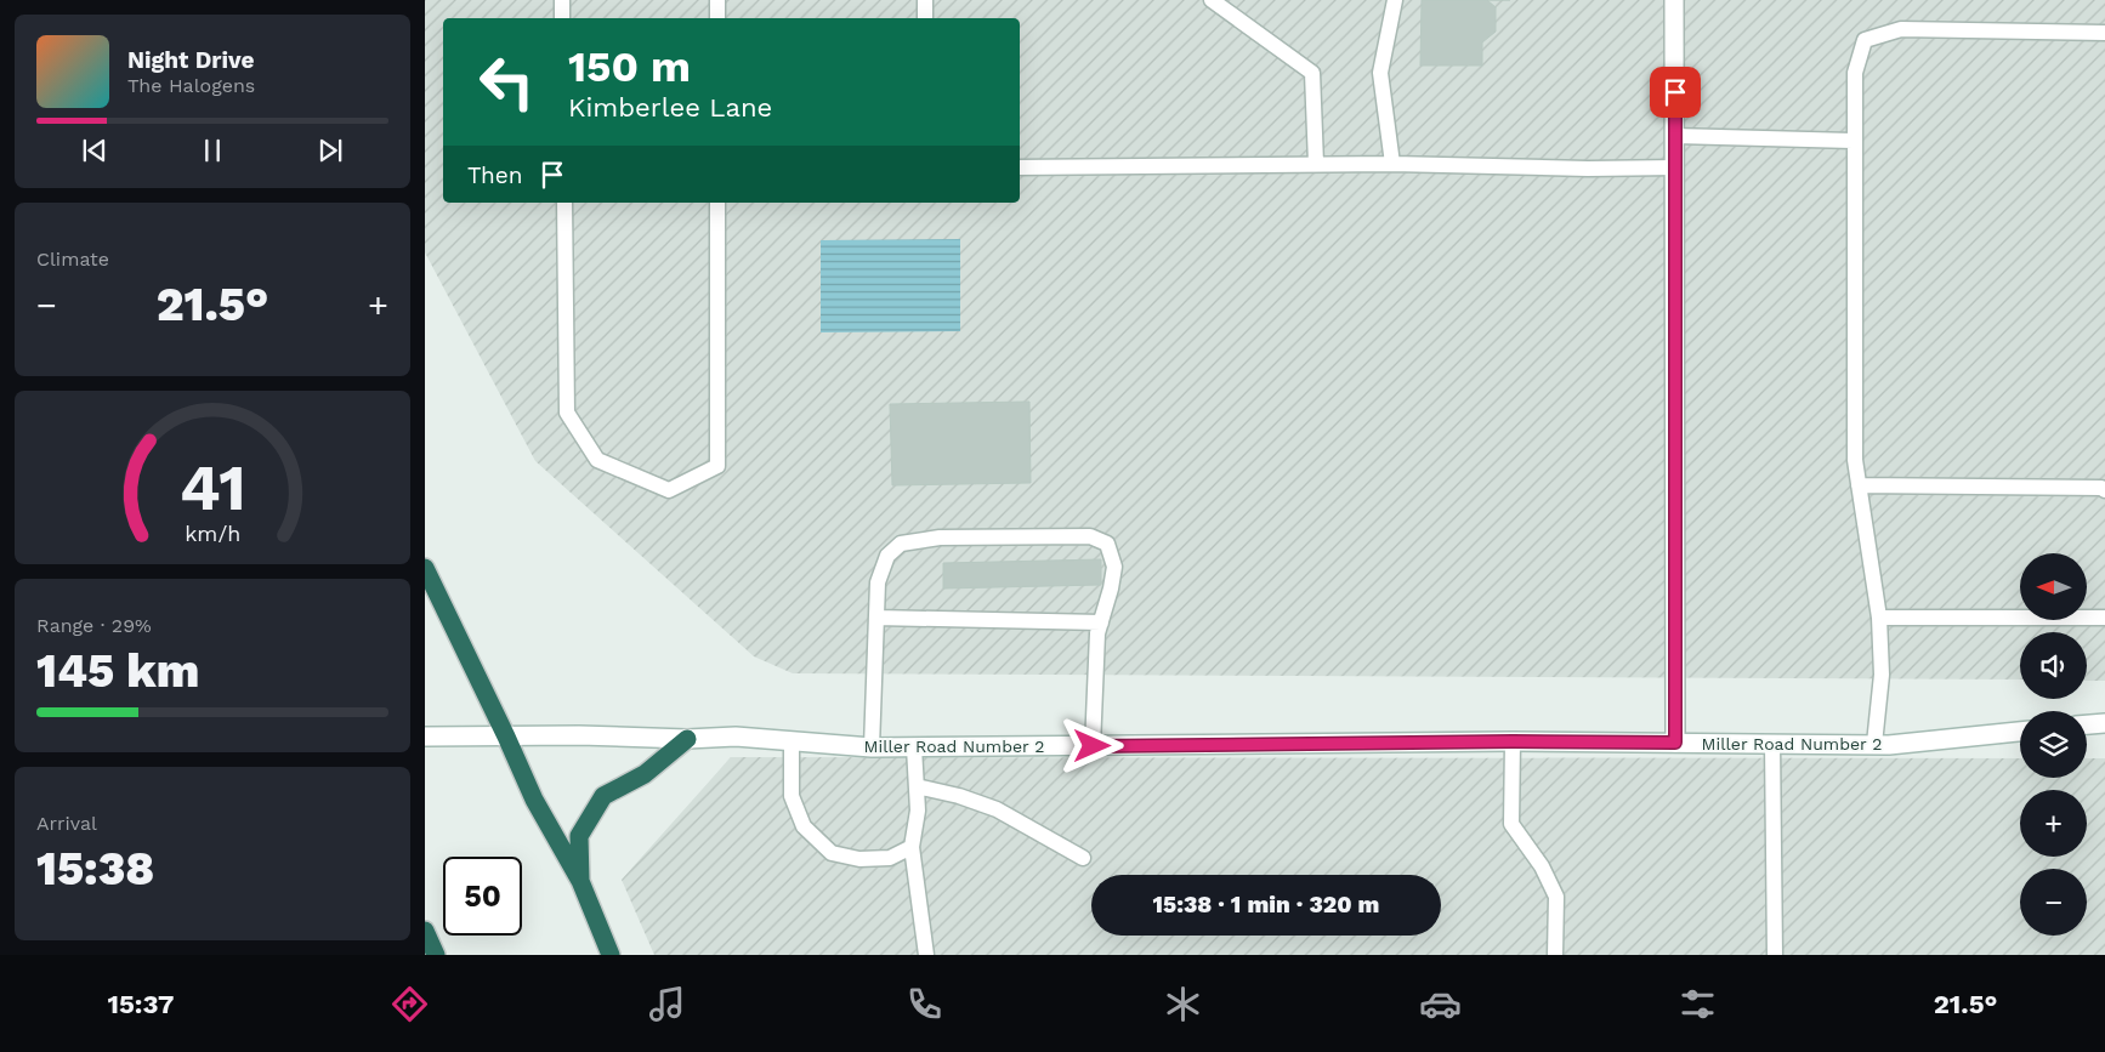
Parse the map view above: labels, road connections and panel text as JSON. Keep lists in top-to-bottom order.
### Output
{
  "streets": {
    "main road": ["Miller Road Number 2"]
  },
  "north": "left",
  "page": {
    "turn": ["150 m", "Kimberlee Lane"],
    "song": ["Night Drive", "The Halogens"],
    "then": "Then",
    "tile": [
      "Climate",
      ["Range · 29%", "145 km"],
      ["Arrival", "15:38"]
    ],
    "heat": ["−", "21.5°", "+"],
    "map_buttons": ["+", "−"],
    "limit": "50",
    "trip": "15:38 · 1 min · 320 m",
    "tabs": ["15:37", "21.5°"],
    "gauge": ["41", "km/h"]
  }
}
